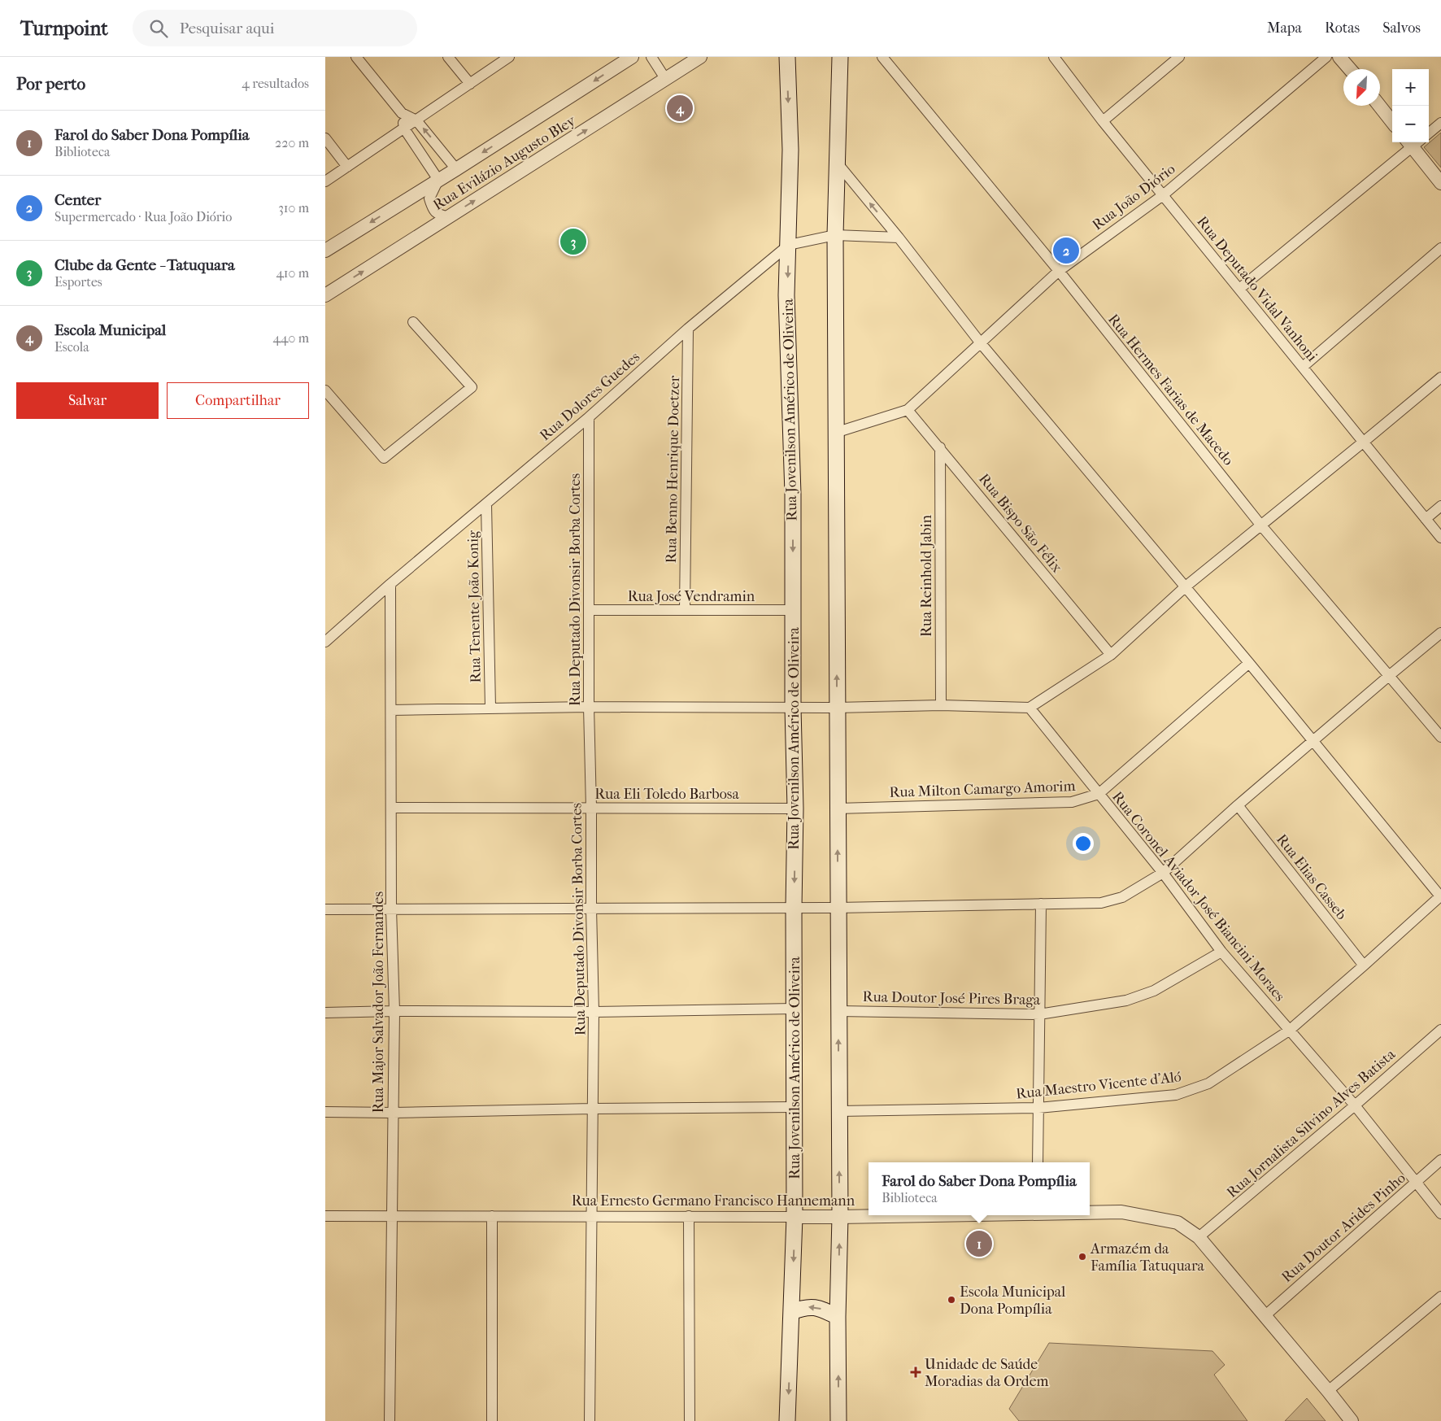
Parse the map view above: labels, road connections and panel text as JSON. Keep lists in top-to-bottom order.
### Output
{
  "streets": {
    "main road": ["Rua Jovenilson Américo de Oliveira"],
    "street": [
      "Rua Evilázio Augusto Bley",
      "Rua João Diório",
      "Rua Deputado Vidal Vanhoni",
      "Rua Hermes Farias de Macedo",
      "Rua Dolores Guedes",
      "Rua Benno Henrique Doetzer",
      "Rua Bispo São Félix",
      "Rua Reinhold Jabin",
      "Rua Deputado Divonsir Borba Cortes",
      "Rua José Vendramin",
      "Rua Tenente João Konig",
      "Rua Milton Camargo Amorim",
      "Rua Eli Toledo Barbosa",
      "Rua Elias Casseb",
      "Rua Coronel Aviador José Biancini Moraes",
      "Rua Doutor José Pires Braga",
      "Rua Major Salvador João Fernandes",
      "Rua Maestro Vicente d'Aló",
      "Rua Jornalista Silvino Alves Batista",
      "Rua Ernesto Germano Francisco Hannemann",
      "Rua Doutor Arides Pinho"
    ]
  },
  "crossings": [
    ["Rua João Diório", "Rua Deputado Vidal Vanhoni"],
    ["Rua João Diório", "Rua Hermes Farias de Macedo"],
    ["Rua João Diório", "Rua Bispo São Félix"],
    ["Rua Dolores Guedes", "Rua Jovenilson Américo de Oliveira"],
    ["Rua Dolores Guedes", "Rua Benno Henrique Doetzer"],
    ["Rua Dolores Guedes", "Rua Deputado Divonsir Borba Cortes"],
    ["Rua Dolores Guedes", "Rua Tenente João Konig"],
    ["Rua Dolores Guedes", "Rua Major Salvador João Fernandes"],
    ["Rua Jovenilson Américo de Oliveira", "Rua José Vendramin"],
    ["Rua Jovenilson Américo de Oliveira", "Rua Eli Toledo Barbosa"],
    ["Rua Jovenilson Américo de Oliveira", "Rua Ernesto Germano Francisco Hannemann"],
    ["Rua Benno Henrique Doetzer", "Rua José Vendramin"],
    ["Rua Bispo São Félix", "Rua Reinhold Jabin"],
    ["Rua Deputado Divonsir Borba Cortes", "Rua José Vendramin"],
    ["Rua Deputado Divonsir Borba Cortes", "Rua Eli Toledo Barbosa"],
    ["Rua Deputado Divonsir Borba Cortes", "Rua Ernesto Germano Francisco Hannemann"],
    ["Rua Milton Camargo Amorim", "Rua Coronel Aviador José Biancini Moraes"],
    ["Rua Eli Toledo Barbosa", "Rua Major Salvador João Fernandes"],
    ["Rua Elias Casseb", "Rua Maestro Vicente d'Aló"],
    ["Rua Coronel Aviador José Biancini Moraes", "Rua Doutor José Pires Braga"],
    ["Rua Coronel Aviador José Biancini Moraes", "Rua Maestro Vicente d'Aló"],
    ["Rua Coronel Aviador José Biancini Moraes", "Rua Jornalista Silvino Alves Batista"],
    ["Rua Coronel Aviador José Biancini Moraes", "Rua Doutor Arides Pinho"],
    ["Rua Major Salvador João Fernandes", "Rua Ernesto Germano Francisco Hannemann"],
    ["Rua Jornalista Silvino Alves Batista", "Rua Ernesto Germano Francisco Hannemann"],
    ["Rua Ernesto Germano Francisco Hannemann", "Rua Doutor Arides Pinho"]
  ],
  "places": {
    "other": ["Armazém da Família Tatuquara", "Escola Municipal Dona Pompília"],
    "health": ["Unidade de Saúde Moradias da Ordem"]
  },
  "north": "bottom left",
  "page": {
    "header": "Turnpoint",
    "search": "Pesquisar aqui",
    "nav": ["Mapa", "Rotas", "Salvos"],
    "heading": ["Por perto", "4 resultados"],
    "map_buttons": ["+", "−"],
    "pins": [
      "4",
      "3",
      "2",
      "1"
    ],
    "list": [
      {
        "mark": "1",
        "name": "Farol do Saber Dona Pompília",
        "note": "Biblioteca",
        "value": "220 m"
      },
      {
        "mark": "2",
        "name": "Center",
        "note": "Supermercado · Rua João Diório",
        "value": "310 m"
      },
      {
        "mark": "3",
        "name": "Clube da Gente - Tatuquara",
        "note": "Esportes",
        "value": "410 m"
      },
      {
        "mark": "4",
        "name": "Escola Municipal",
        "note": "Escola",
        "value": "440 m"
      }
    ],
    "buttons": ["Salvar", "Compartilhar"],
    "popup": ["Farol do Saber Dona Pompília", "Biblioteca"]
  }
}
